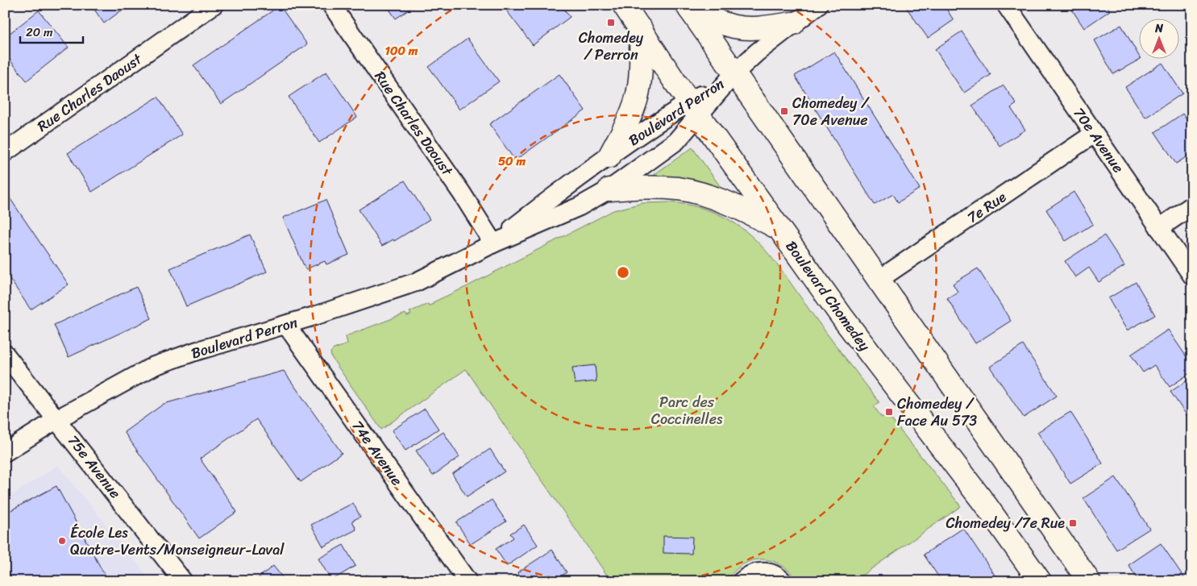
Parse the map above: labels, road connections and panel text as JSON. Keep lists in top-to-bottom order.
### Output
{
  "streets": {
    "street": [
      "Rue Charles Daoust",
      "Boulevard Perron",
      "70e Avenue",
      "7e Rue",
      "Boulevard Chomedey",
      "74e Avenue",
      "75e Avenue"
    ]
  },
  "crossings": [
    ["Rue Charles Daoust", "Boulevard Perron"],
    ["Boulevard Perron", "Boulevard Chomedey"],
    ["Boulevard Perron", "74e Avenue"],
    ["Boulevard Perron", "75e Avenue"],
    ["70e Avenue", "7e Rue"]
  ],
  "parks": ["Parc des Coccinelles"],
  "places": {
    "transit": [
      "Chomedey / Perron",
      "Chomedey / 70e Avenue",
      "Chomedey / Face Au 573",
      "Chomedey /7e Rue"
    ],
    "other": ["École Les Quatre-Vents/Monseigneur-Laval"]
  },
  "scale_bar": "20 m",
  "north": "top",
  "rings": ["100 m", "50 m"]
}
